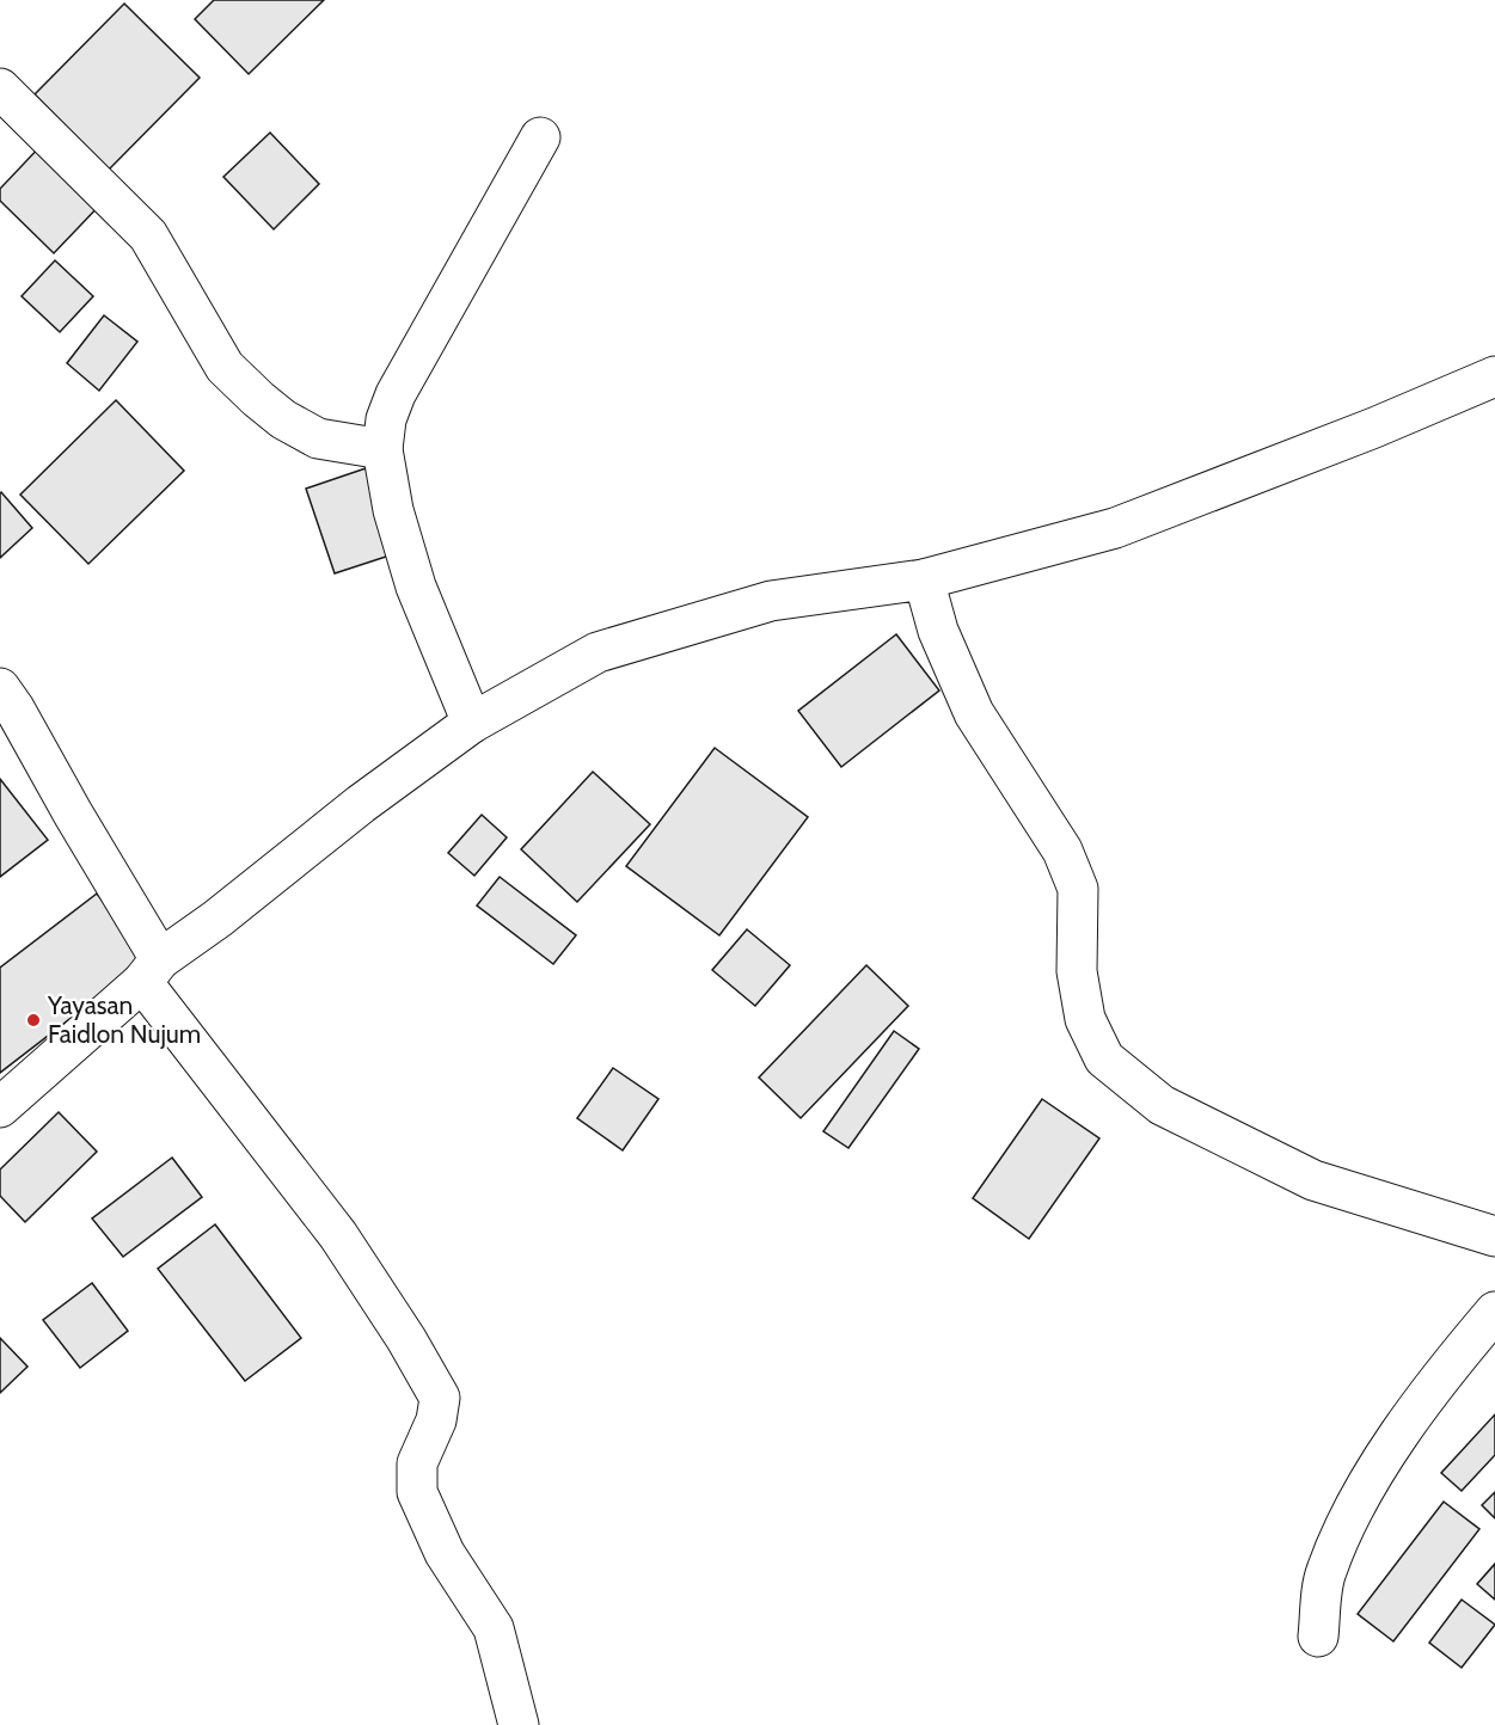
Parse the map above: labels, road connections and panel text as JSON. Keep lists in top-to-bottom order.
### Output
{
  "places": ["Yayasan Faidlon Nujum"]
}
